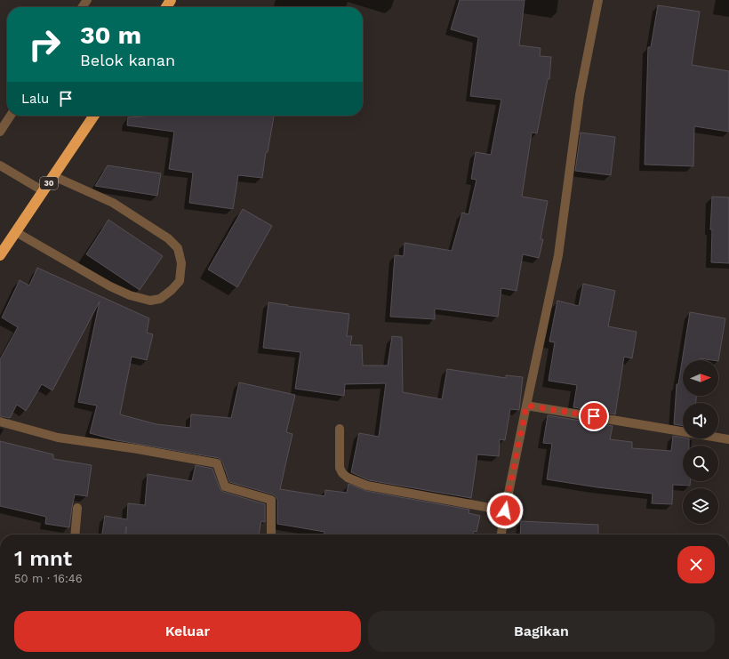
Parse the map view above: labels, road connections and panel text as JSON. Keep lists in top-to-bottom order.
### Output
{
  "streets": {
    "highway": ["30"]
  },
  "north": "right",
  "page": {
    "turn": ["30 m", "Belok kanan"],
    "then": "Lalu",
    "heading": ["1 mnt", "50 m · 16:46"],
    "buttons": ["Keluar", "Bagikan"]
  }
}
